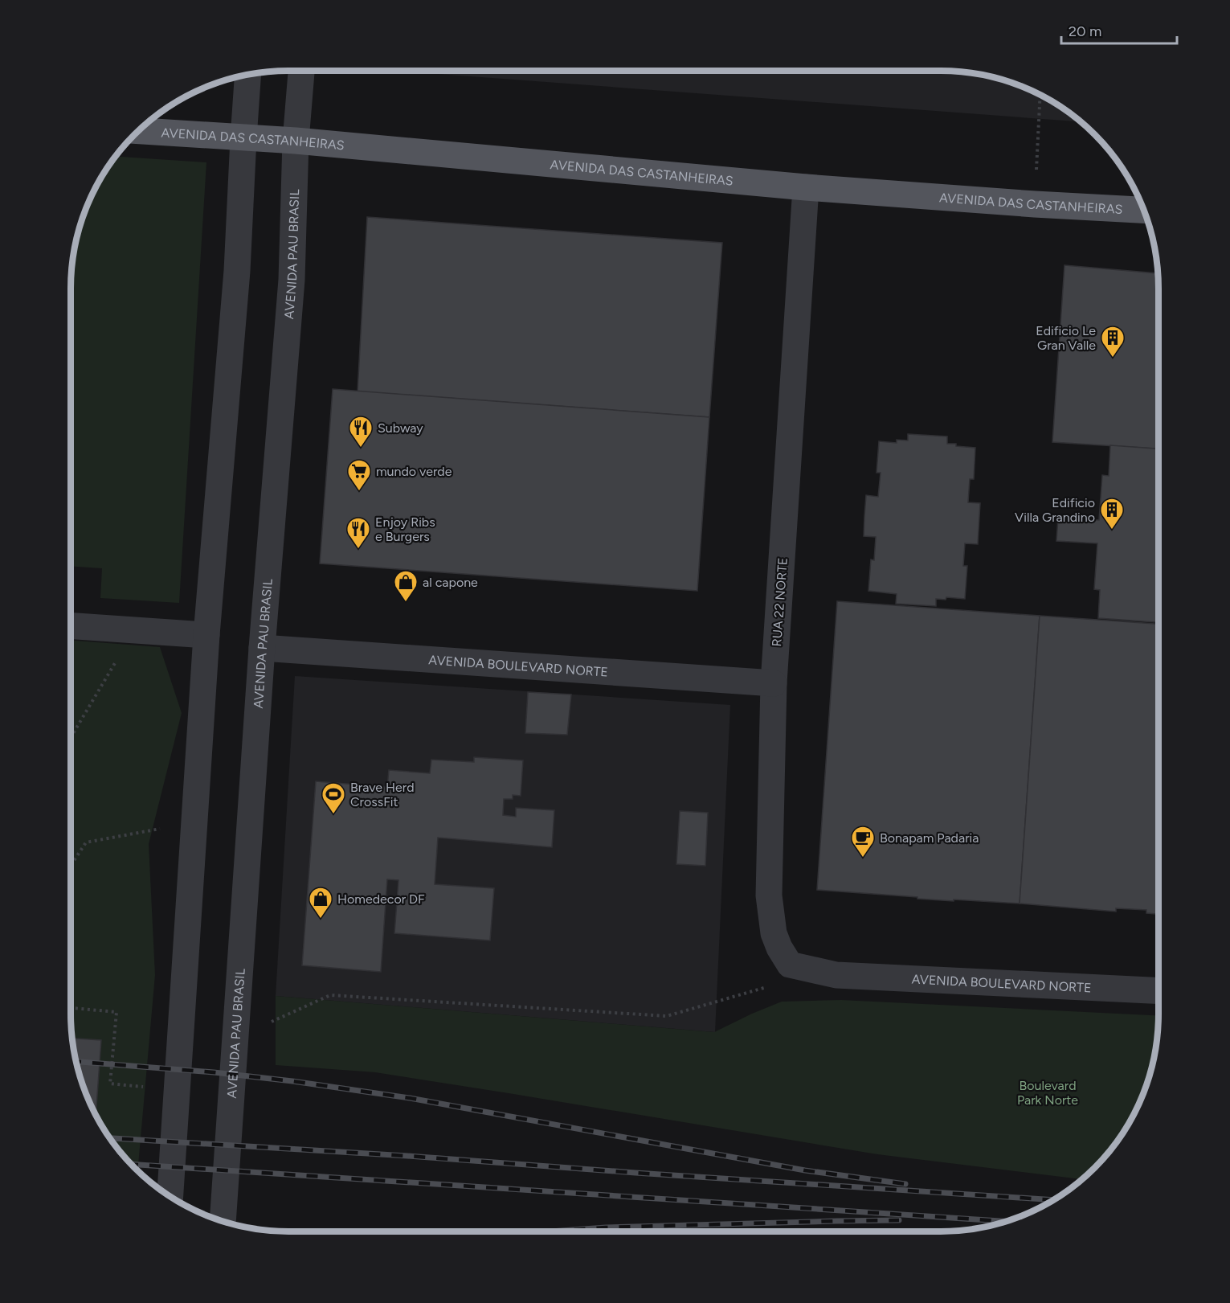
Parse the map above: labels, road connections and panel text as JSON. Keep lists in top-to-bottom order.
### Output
{
  "streets": {
    "main road": ["AVENIDA DAS CASTANHEIRAS"],
    "street": ["AVENIDA PAU BRASIL", "RUA 22 NORTE", "AVENIDA BOULEVARD NORTE"]
  },
  "crossings": [
    ["AVENIDA DAS CASTANHEIRAS", "AVENIDA PAU BRASIL"],
    ["AVENIDA DAS CASTANHEIRAS", "RUA 22 NORTE"],
    ["AVENIDA PAU BRASIL", "AVENIDA BOULEVARD NORTE"],
    ["RUA 22 NORTE", "AVENIDA BOULEVARD NORTE"]
  ],
  "parks": ["Boulevard Park Norte"],
  "places": {
    "building": ["Edificio Le Gran Valle", "Edificio Villa Grandino"],
    "restaurant": ["Subway", "Enjoy Ribs e Burgers"],
    "supermarket": ["mundo verde"],
    "shop": ["al capone", "Homedecor DF"],
    "sports": ["Brave Herd CrossFit"],
    "cafe": ["Bonapam Padaria"]
  },
  "scale_bar": "20 m"
}
